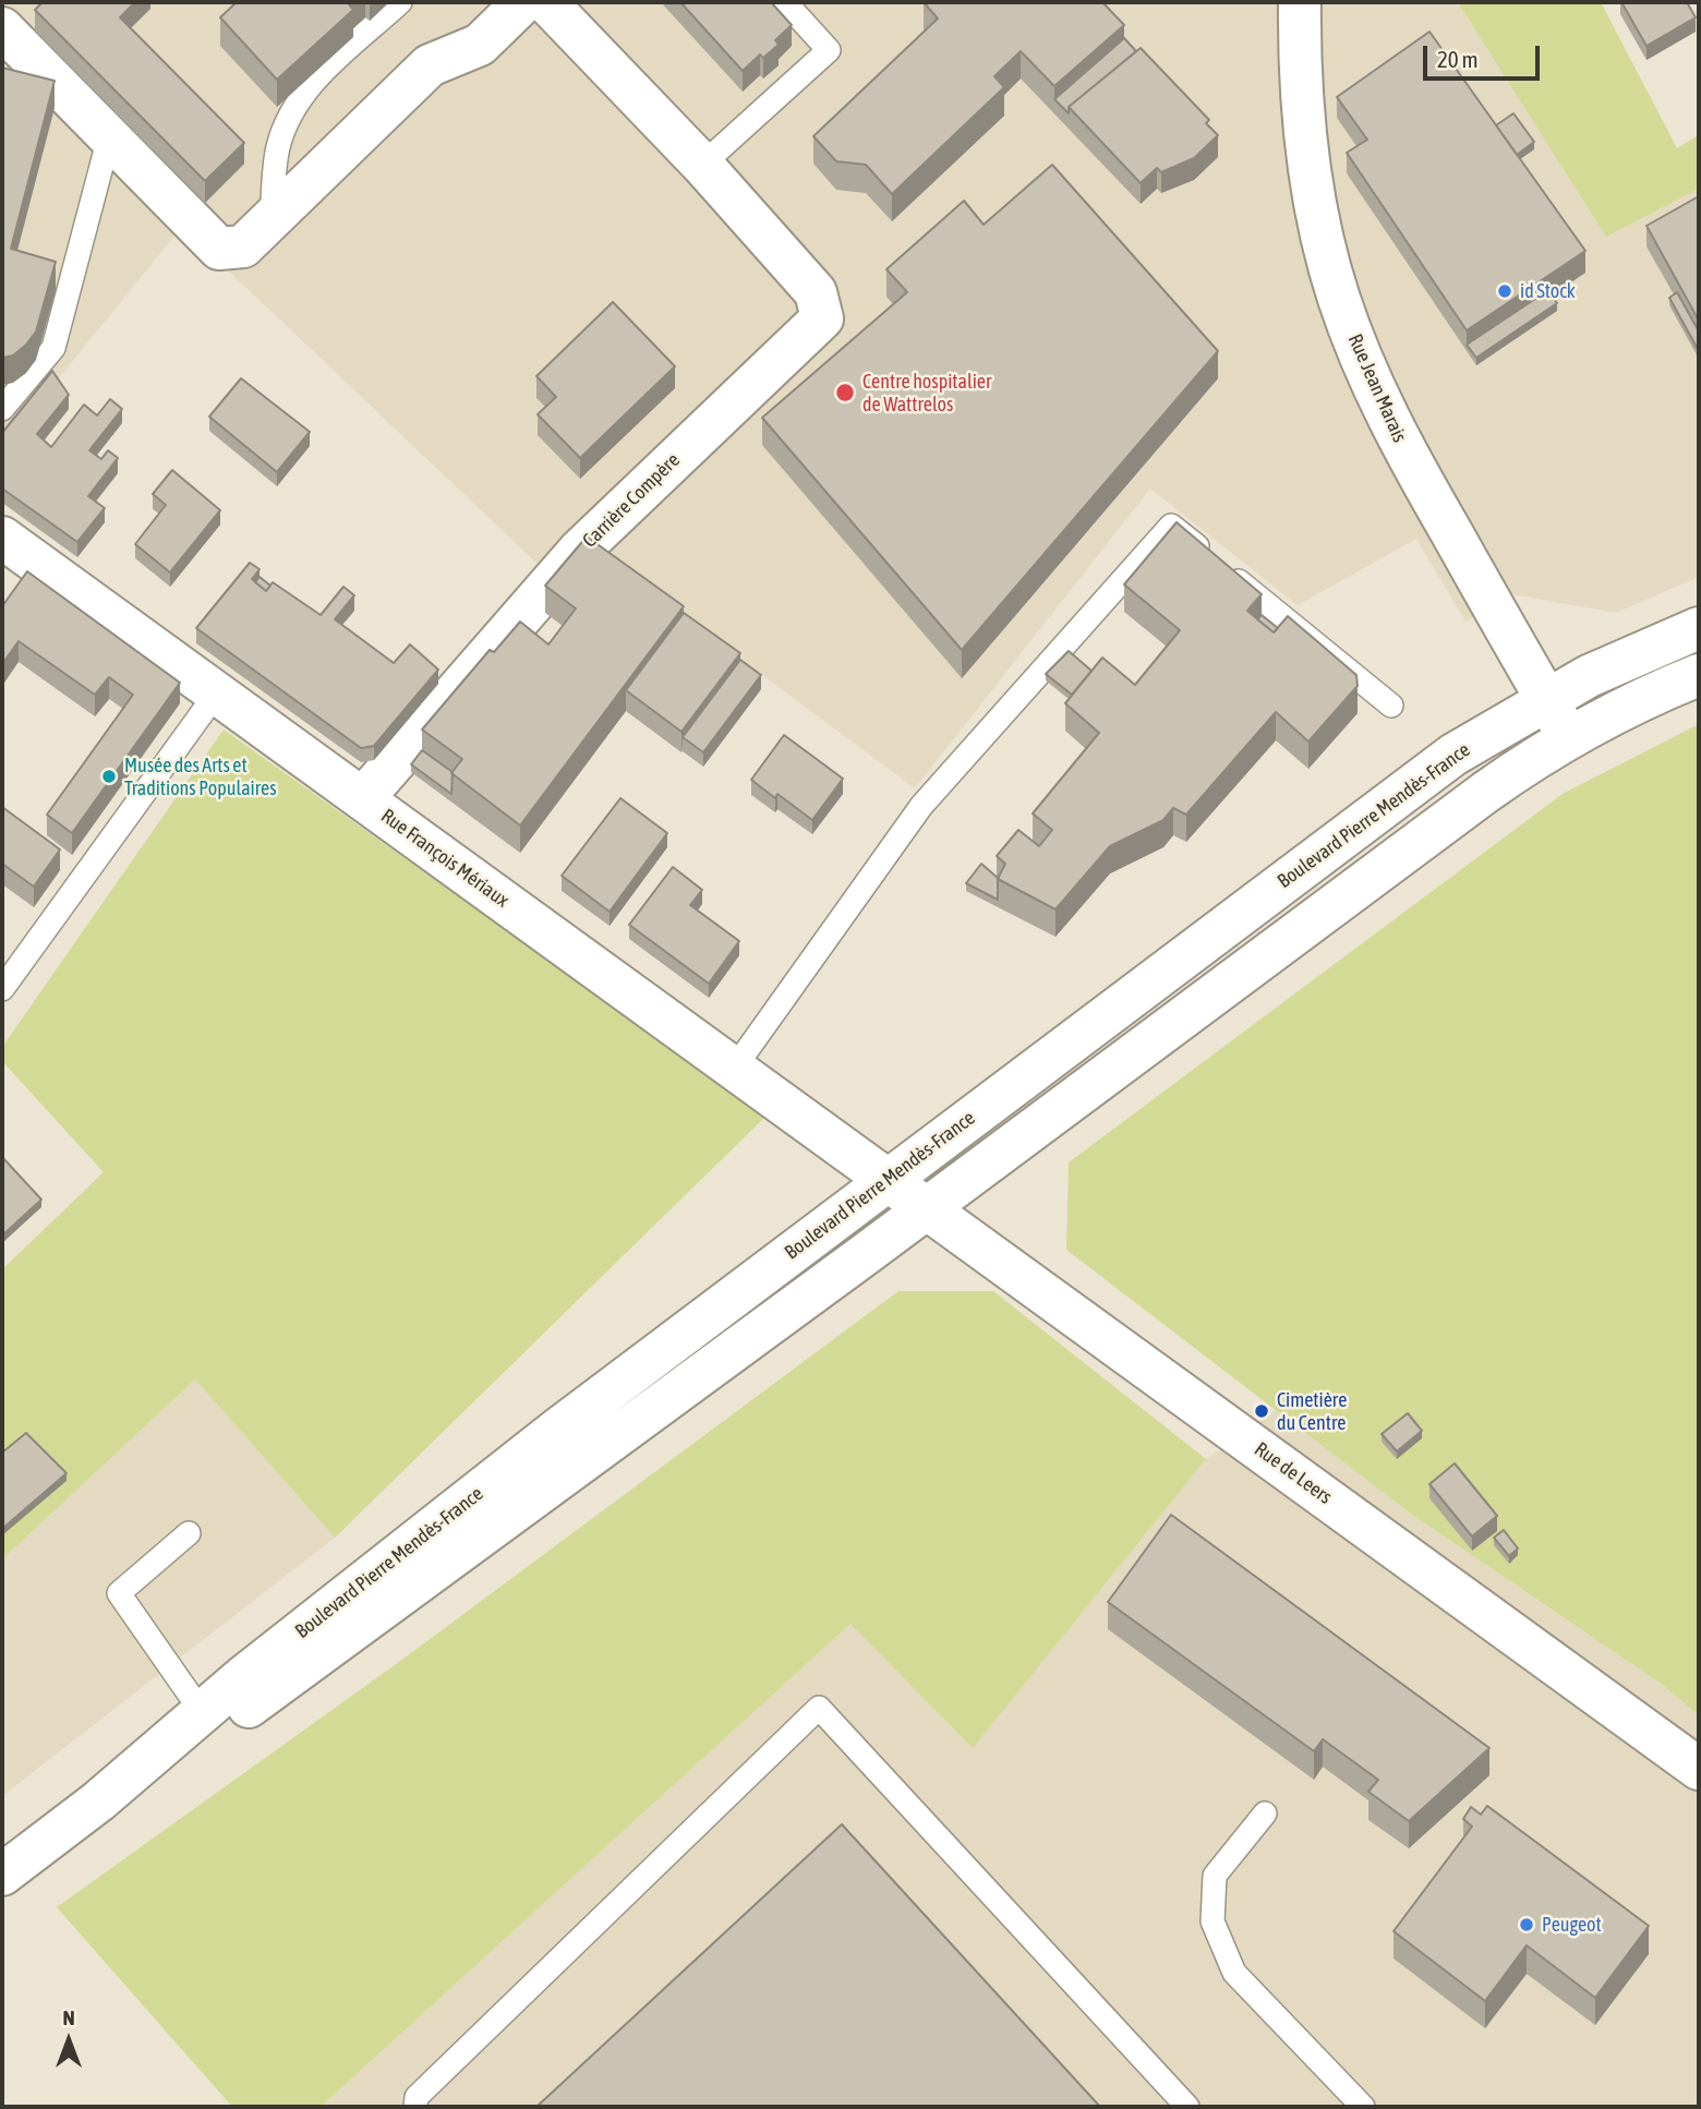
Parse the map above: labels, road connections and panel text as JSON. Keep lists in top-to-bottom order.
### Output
{
  "streets": {
    "street": [
      "Rue Jean Marais",
      "Carrière Compère",
      "Boulevard Pierre Mendès-France",
      "Rue François Mériaux",
      "Rue de Leers"
    ]
  },
  "crossings": [
    ["Rue Jean Marais", "Boulevard Pierre Mendès-France"],
    ["Carrière Compère", "Rue François Mériaux"],
    ["Boulevard Pierre Mendès-France", "Rue François Mériaux"],
    ["Boulevard Pierre Mendès-France", "Rue de Leers"],
    ["Rue François Mériaux", "Rue de Leers"]
  ],
  "places": [
    "id Stock",
    "Centre hospitalier de Wattrelos",
    "Musée des Arts et Traditions Populaires",
    "Cimetière du Centre",
    "Peugeot"
  ],
  "scale_bar": "20 m",
  "north": "top"
}
